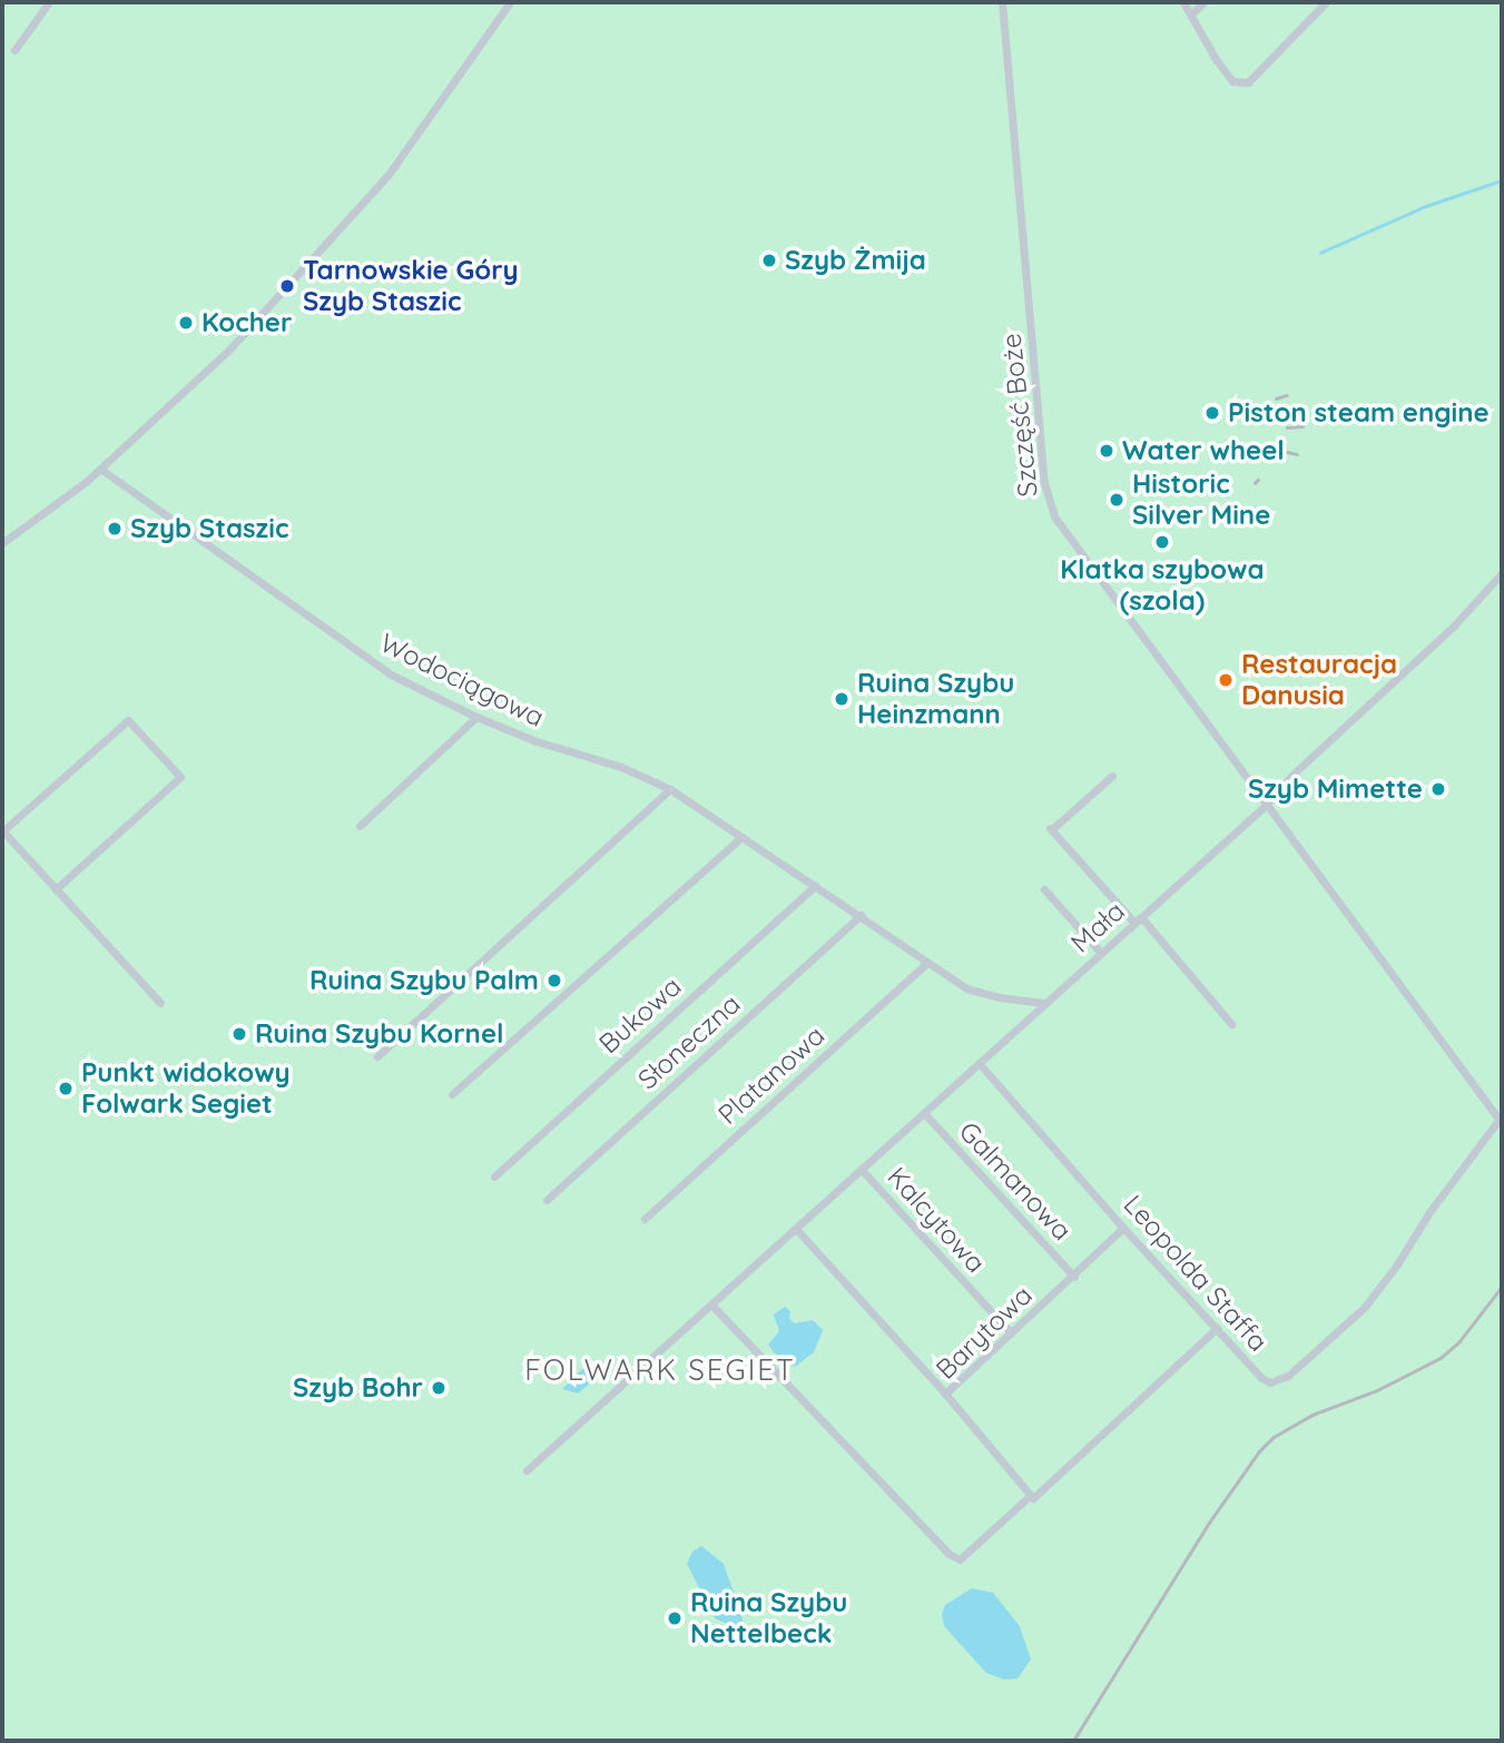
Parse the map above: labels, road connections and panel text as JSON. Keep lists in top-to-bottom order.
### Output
{
  "streets": {
    "street": [
      "Szczęść Boże",
      "Wodociągowa",
      "Mała",
      "Bukowa",
      "Słoneczna",
      "Platanowa",
      "Galmanowa",
      "Kalcytowa",
      "Leopolda Staffa",
      "Barytowa"
    ]
  },
  "crossings": [
    ["Szczęść Boże", "Mała"],
    ["Szczęść Boże", "Leopolda Staffa"],
    ["Wodociągowa", "Mała"],
    ["Wodociągowa", "Bukowa"],
    ["Wodociągowa", "Słoneczna"],
    ["Wodociągowa", "Platanowa"],
    ["Mała", "Galmanowa"],
    ["Mała", "Kalcytowa"],
    ["Mała", "Leopolda Staffa"],
    ["Galmanowa", "Barytowa"],
    ["Kalcytowa", "Barytowa"],
    ["Leopolda Staffa", "Barytowa"]
  ],
  "districts": ["FOLWARK SEGIET"],
  "places": [
    "Szyb Żmija",
    "Tarnowskie Góry Szyb Staszic",
    "Kocher",
    "Piston steam engine",
    "Water wheel",
    "Historic Silver Mine",
    "Szyb Staszic",
    "Klatka szybowa (szola)",
    "Restauracja Danusia",
    "Ruina Szybu Heinzmann",
    "Szyb Mimette",
    "Ruina Szybu Palm",
    "Ruina Szybu Kornel",
    "Punkt widokowy Folwark Segiet",
    "Szyb Bohr",
    "Ruina Szybu Nettelbeck"
  ]
}
